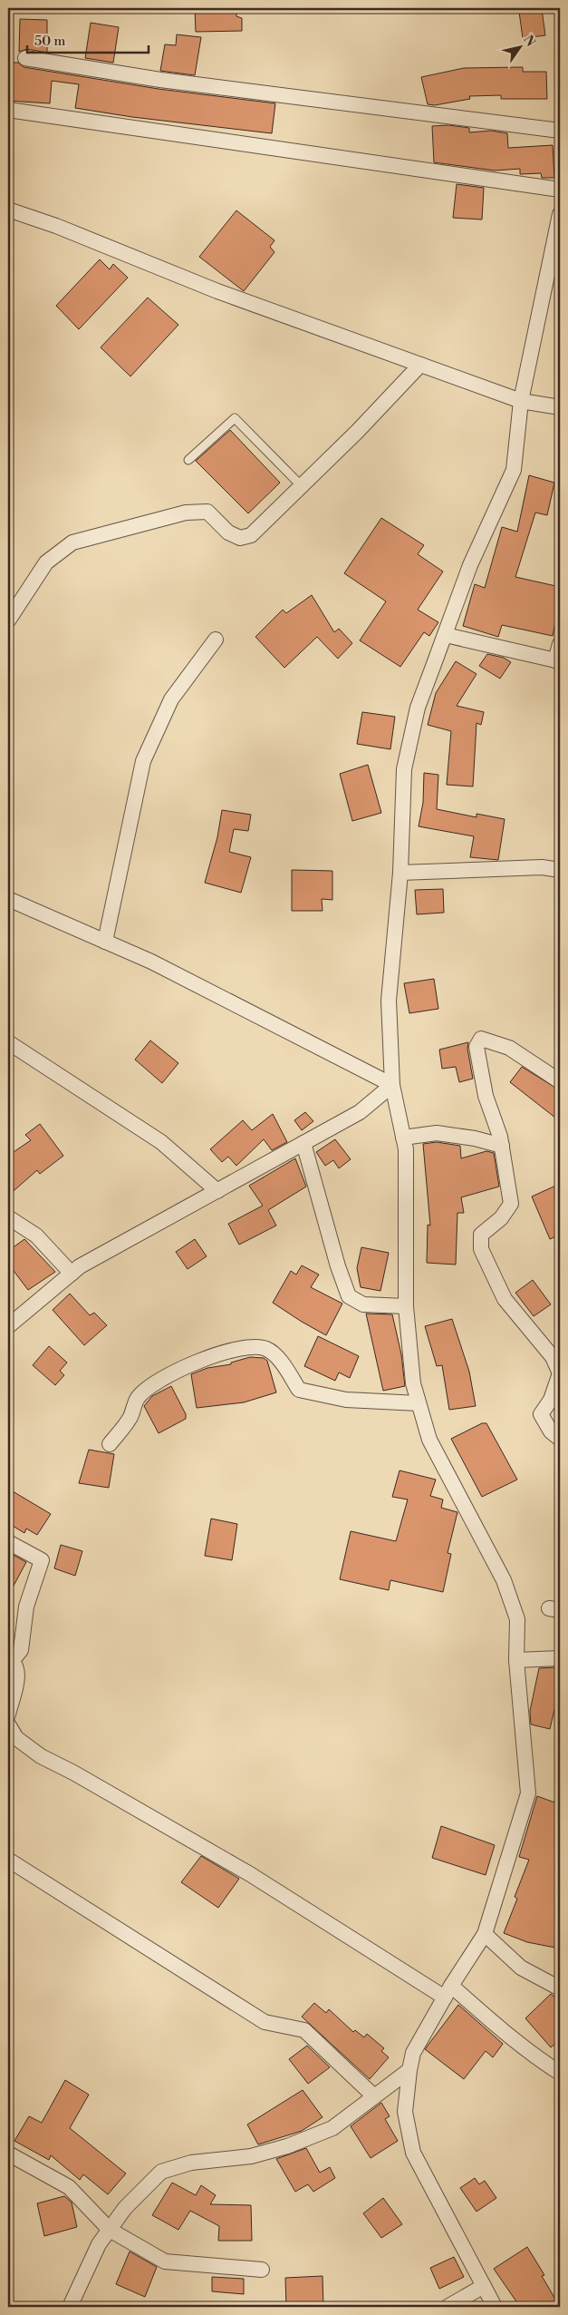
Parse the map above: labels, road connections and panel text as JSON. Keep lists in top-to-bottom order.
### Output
{
  "scale_bar": "50 m",
  "north": "top right"
}
